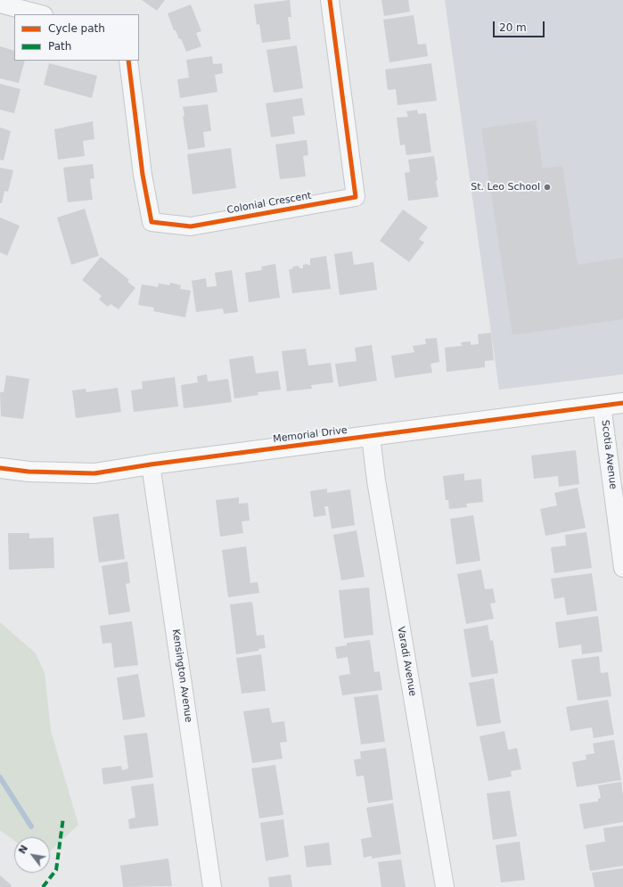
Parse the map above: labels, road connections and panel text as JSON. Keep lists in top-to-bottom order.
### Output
{
  "streets": {
    "main road": ["Memorial Drive"],
    "street": [
      "Colonial Crescent",
      "Scotia Avenue",
      "Varadi Avenue",
      "Kensington Avenue"
    ]
  },
  "crossings": [
    ["Memorial Drive", "Scotia Avenue"],
    ["Memorial Drive", "Varadi Avenue"],
    ["Memorial Drive", "Kensington Avenue"]
  ],
  "places": ["St. Leo School"],
  "legend": ["Cycle path", "Path"],
  "scale_bar": "20 m",
  "north": "top left"
}
